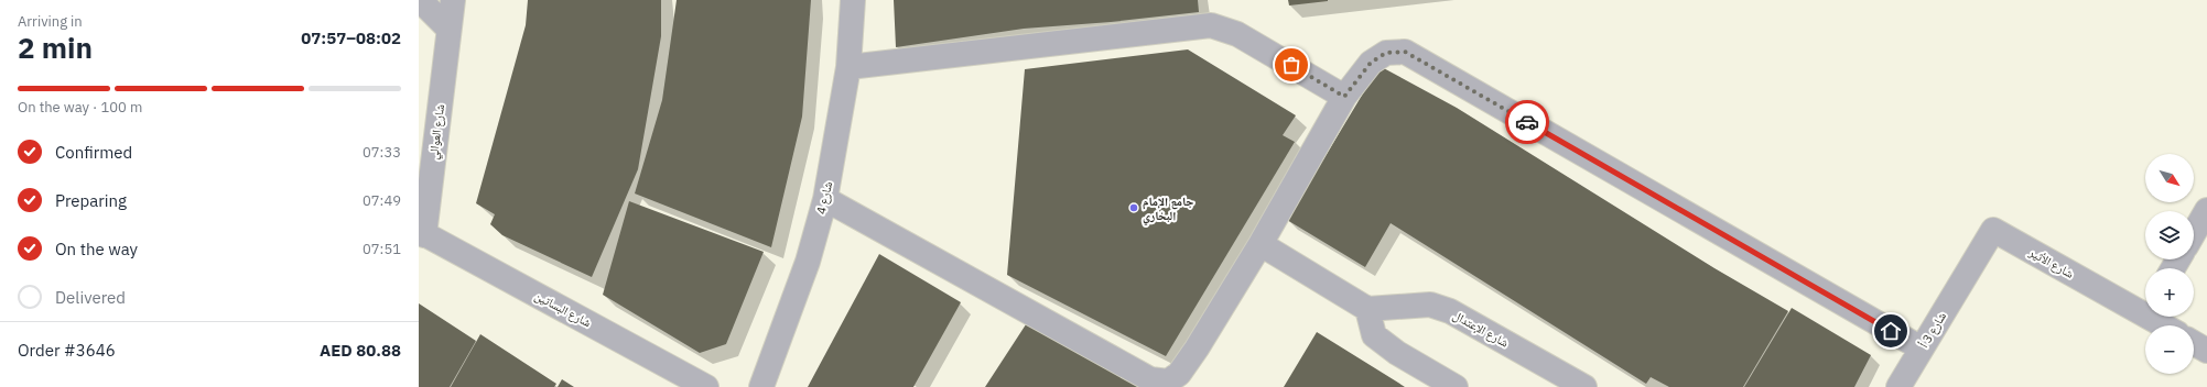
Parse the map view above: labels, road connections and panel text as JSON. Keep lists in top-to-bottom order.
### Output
{
  "streets": {
    "street": [
      "شارع العوالي",
      "شارع 4",
      "شارع الأثير",
      "شارع البساتين",
      "شارع الإعتدال",
      "شارع 3 أ"
    ]
  },
  "crossings": [
    ["شارع العوالي", "شارع البساتين"],
    ["شارع الأثير", "شارع 3 أ"]
  ],
  "places": ["جامع الإمام البخاري"],
  "north": "bottom right",
  "page": {
    "heading": ["2 min", "Arriving in", "07:57–08:02"],
    "panel": ["Order #3646", "AED 80.88"],
    "bar": "On the way · 100 m",
    "list": [
      ["Confirmed", "07:33"],
      ["Preparing", "07:49"],
      ["On the way", "07:51"],
      "Delivered"
    ],
    "map_buttons": ["+", "−"]
  }
}
